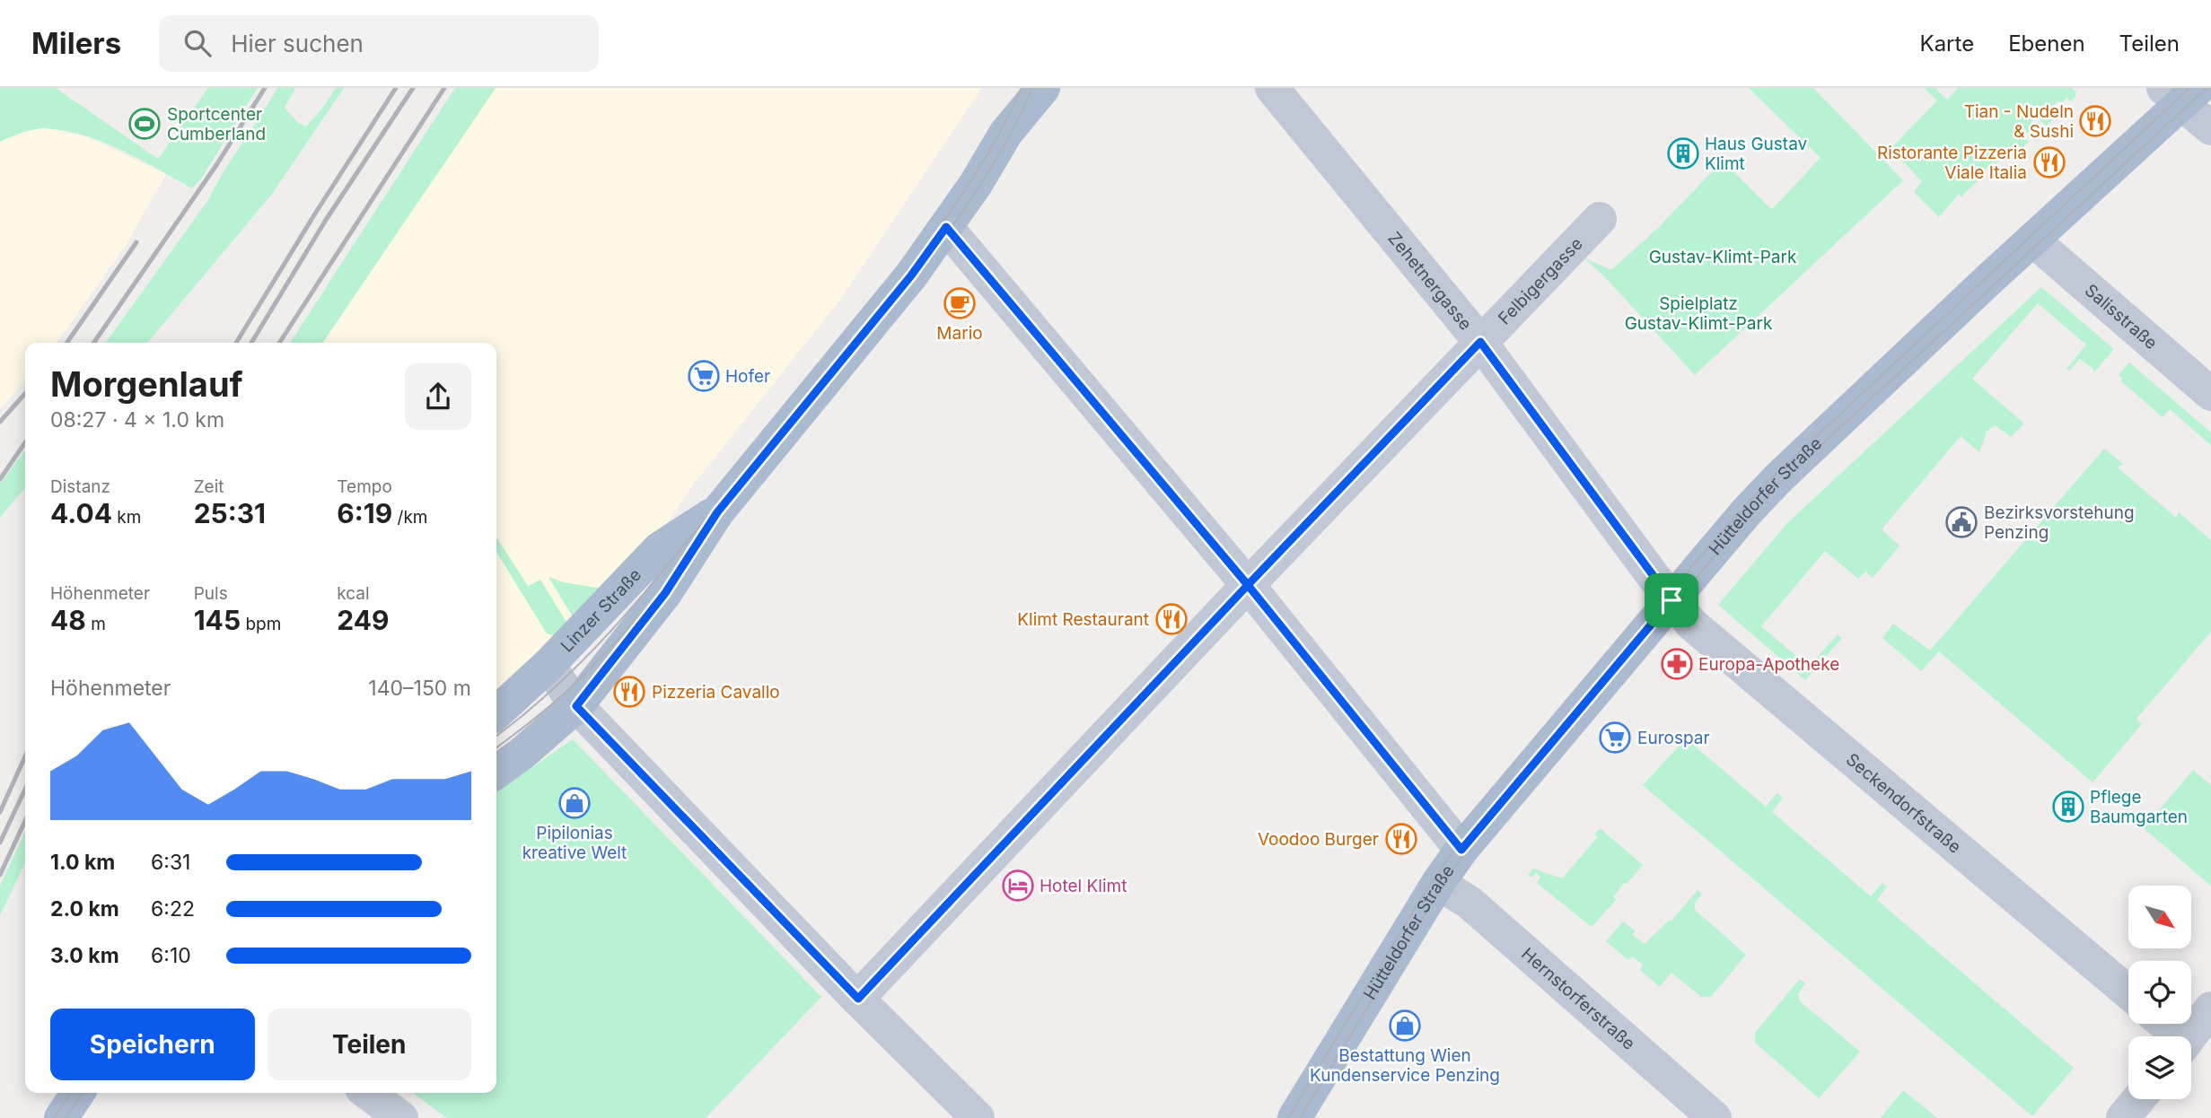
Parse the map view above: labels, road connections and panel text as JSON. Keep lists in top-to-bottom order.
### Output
{
  "streets": {
    "main road": ["Hütteldorfer Straße", "Linzer Straße"],
    "street": [
      "Zehetnergasse",
      "Felbigergasse",
      "Salisstraße",
      "Seckendorfstraße",
      "Hernstorferstraße"
    ]
  },
  "crossings": [
    ["Zehetnergasse", "Felbigergasse"],
    ["Zehetnergasse", "Hütteldorfer Straße"],
    ["Zehetnergasse", "Seckendorfstraße"],
    ["Salisstraße", "Hütteldorfer Straße"],
    ["Hütteldorfer Straße", "Seckendorfstraße"],
    ["Hütteldorfer Straße", "Hernstorferstraße"]
  ],
  "parks": ["Gustav-Klimt-Park", "Spielplatz Gustav-Klimt-Park"],
  "places": {
    "restaurant": [
      "Tian - Nudeln & Sushi",
      "Ristorante Pizzeria Viale Italia",
      "Klimt Restaurant",
      "Pizzeria Cavallo",
      "Voodoo Burger"
    ],
    "sports": ["Sportcenter Cumberland"],
    "building": ["Haus Gustav Klimt", "Pflege Baumgarten"],
    "cafe": ["Mario"],
    "supermarket": ["Hofer", "Eurospar"],
    "public building": ["Bezirksvorstehung Penzing"],
    "pharmacy": ["Europa-Apotheke"],
    "shop": ["Pipilonias kreative Welt", "Bestattung Wien Kundenservice Penzing"],
    "hotel": ["Hotel Klimt"]
  },
  "north": "bottom right",
  "page": {
    "header": "Milers",
    "search": "Hier suchen",
    "nav": ["Karte", "Ebenen", "Teilen"],
    "heading": ["Morgenlauf", "08:27 · 4 × 1.0 km"],
    "stats": [
      ["Distanz", "4.04 km"],
      ["Zeit", "25:31"],
      ["Tempo", "6:19 /km"],
      ["Höhenmeter", "48 m"],
      ["Puls", "145 bpm"],
      ["kcal", "249"]
    ],
    "chart": ["Höhenmeter", "140–150 m"],
    "list": [
      {
        "name": "1.0 km",
        "note": "6:31"
      },
      {
        "name": "2.0 km",
        "note": "6:22"
      },
      {
        "name": "3.0 km",
        "note": "6:10"
      }
    ],
    "buttons": ["Speichern", "Teilen"]
  }
}
